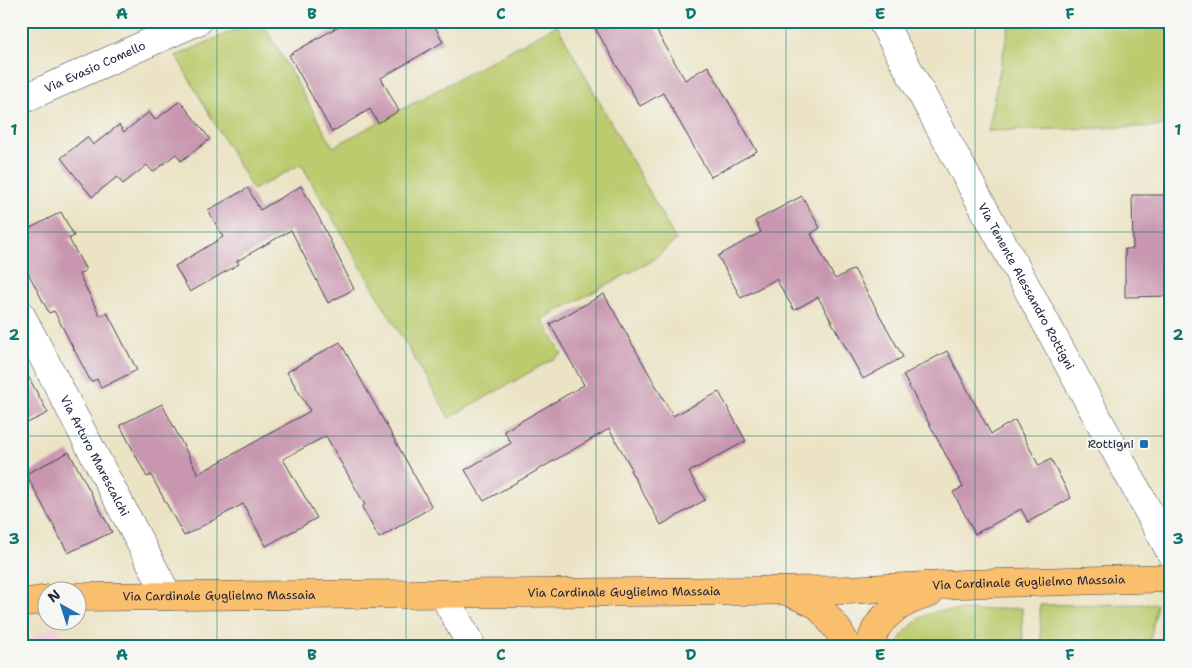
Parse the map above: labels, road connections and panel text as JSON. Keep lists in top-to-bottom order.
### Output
{
  "streets": {
    "main road": ["Via Cardinale Guglielmo Massaia"],
    "street": ["Via Evasio Comello", "Via Tenente Alessandro Rottigni", "Via Arturo Marescalchi"]
  },
  "crossings": [
    ["Via Arturo Marescalchi", "Via Cardinale Guglielmo Massaia"]
  ],
  "places": {
    "transit": ["Rottigni"]
  },
  "north": "top left",
  "grid": {
    "columns": [
      "A",
      "B",
      "C",
      "D",
      "E",
      "F"
    ],
    "rows": ["1", "2", "3"]
  }
}
